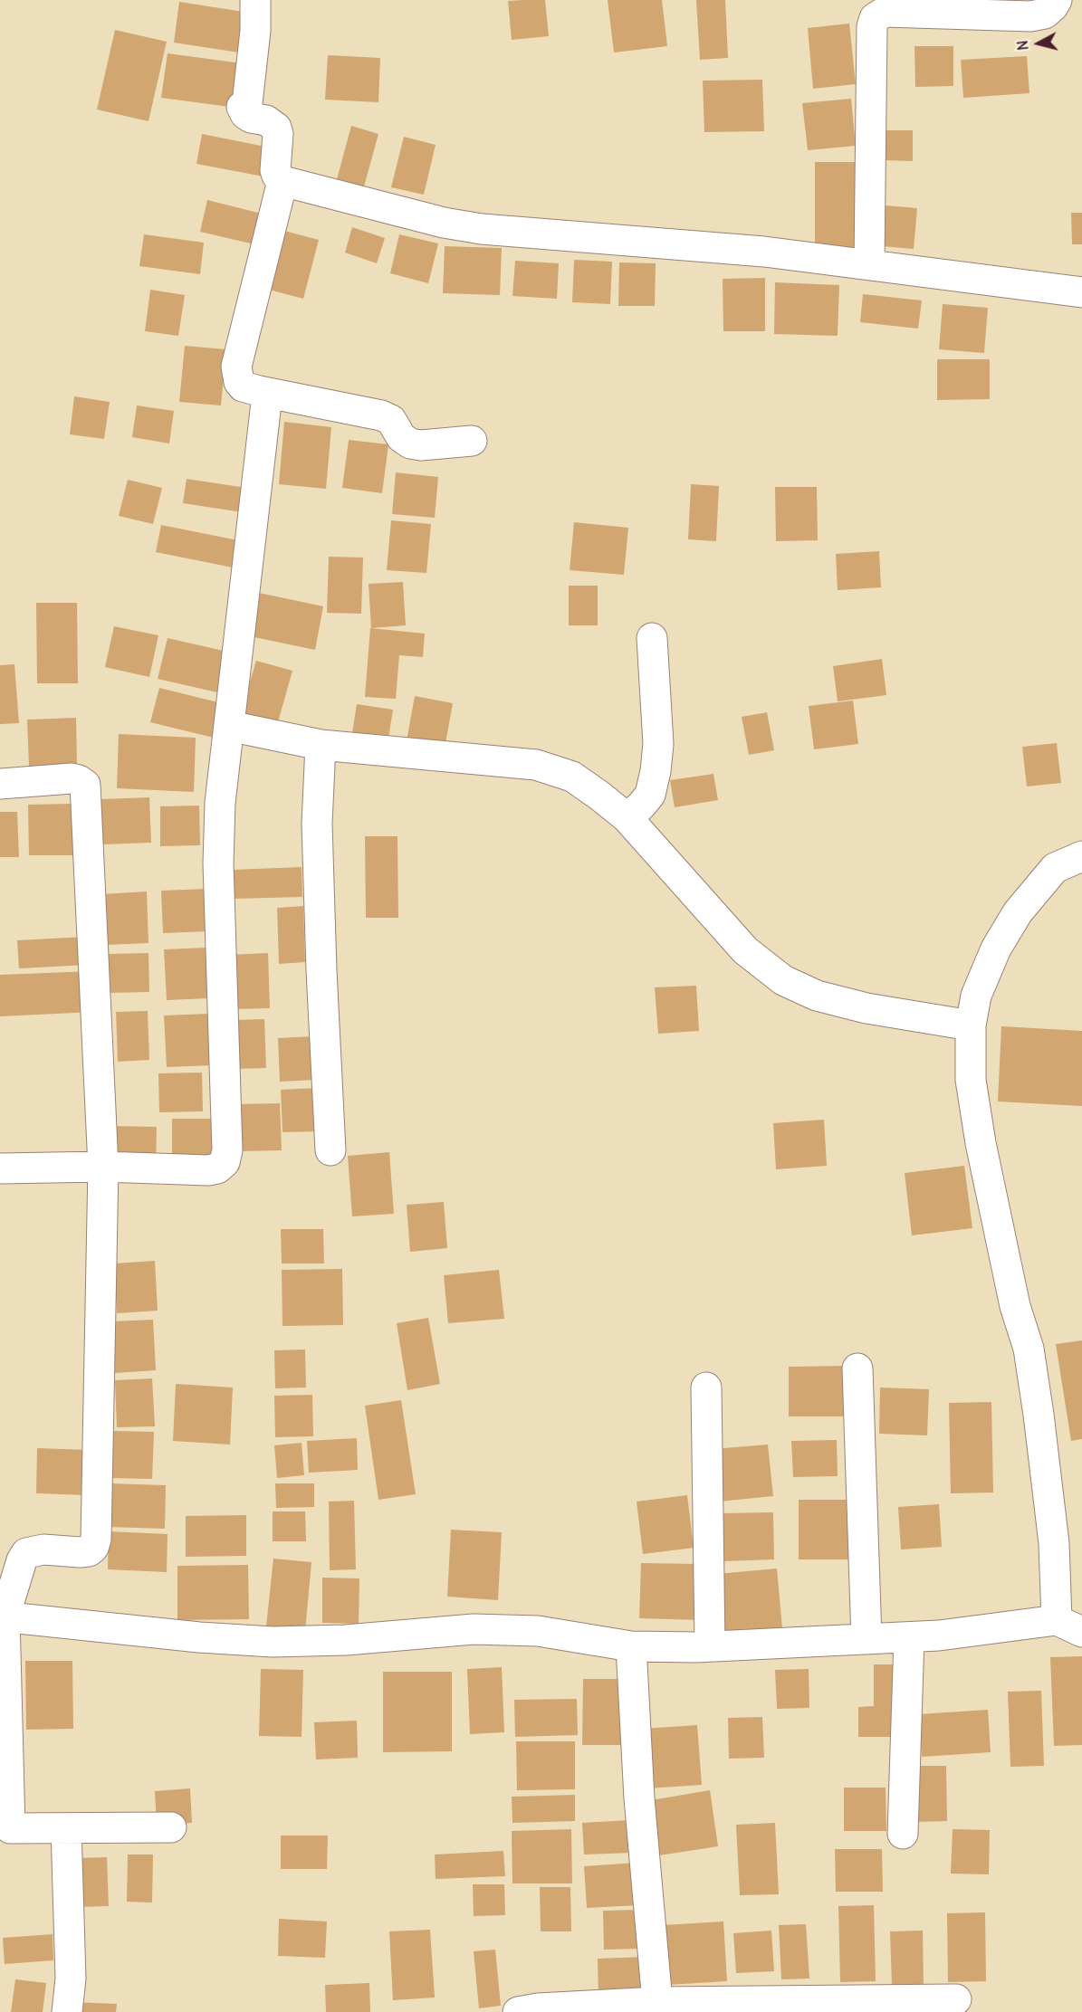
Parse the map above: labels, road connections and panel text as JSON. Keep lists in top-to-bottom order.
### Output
{
  "north": "left"
}
